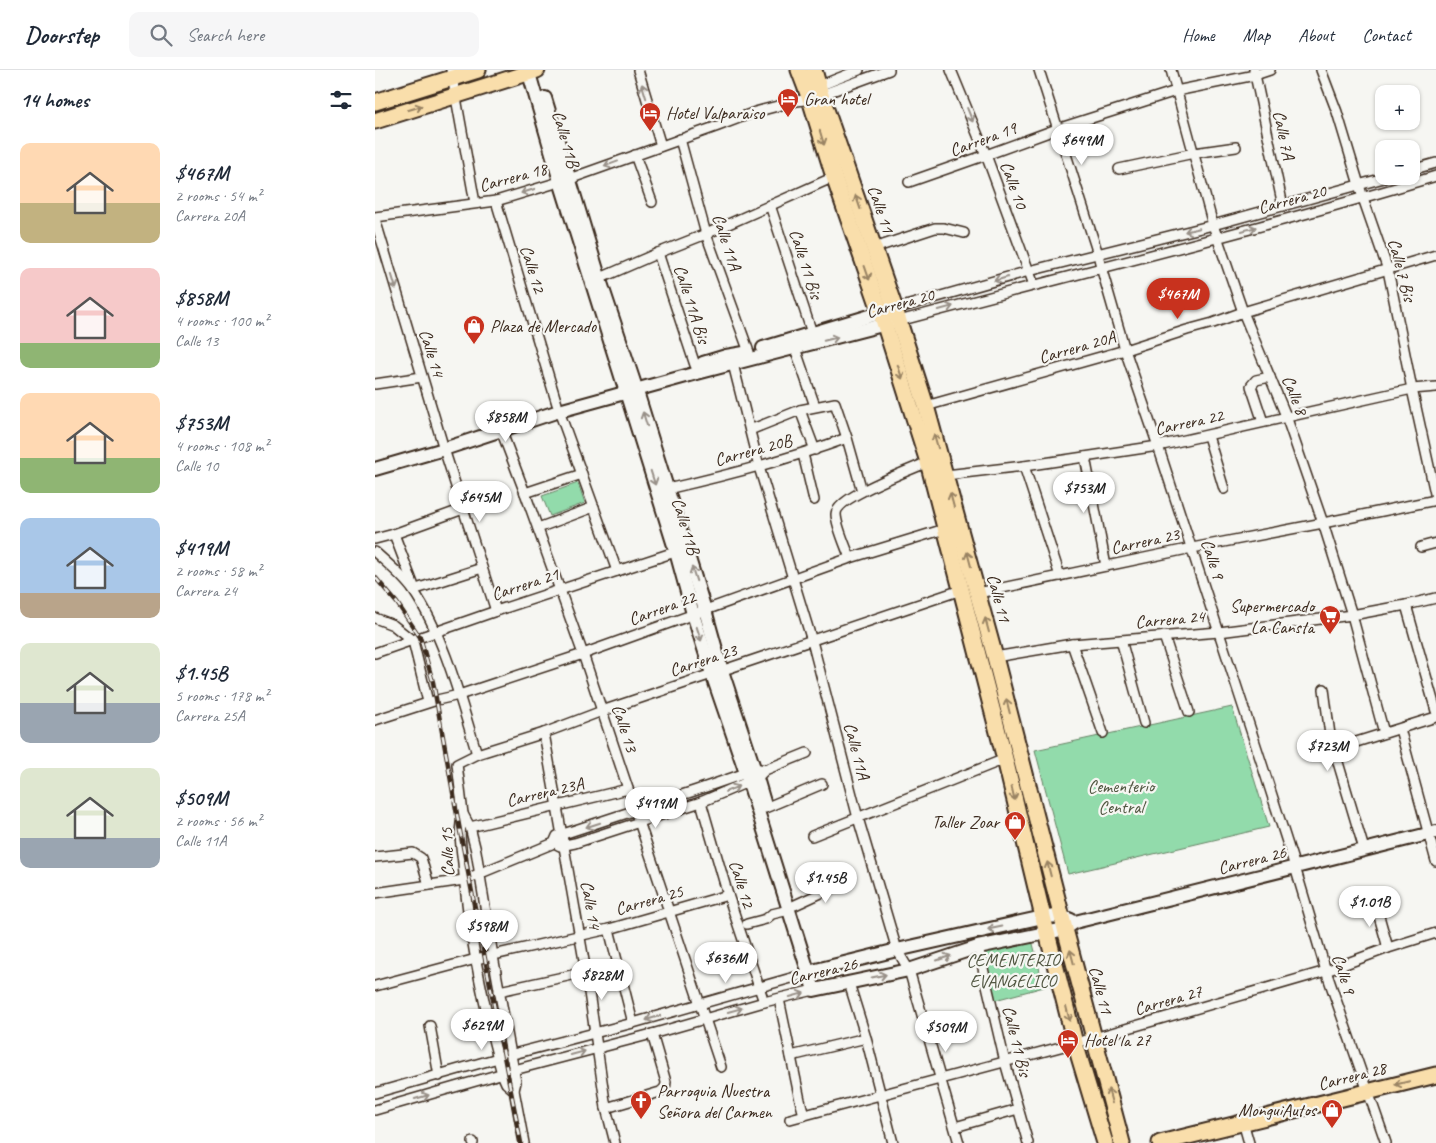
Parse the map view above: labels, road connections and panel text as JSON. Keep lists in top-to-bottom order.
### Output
{
  "streets": {
    "main road": ["Calle 11", "Carrera 28"],
    "street": [
      "Calle 7A",
      "Calle 11B",
      "Carrera 19",
      "Carrera 18",
      "Calle 10",
      "Carrera 20",
      "Calle 11A",
      "Calle 11 Bis",
      "Calle 12",
      "Calle 7 Bis",
      "Calle 11A Bis",
      "Carrera 20A",
      "Calle 14",
      "Calle 8",
      "Carrera 22",
      "Carrera 20B",
      "Carrera 23",
      "Calle 9",
      "Carrera 21",
      "Carrera 24",
      "Calle 13",
      "Carrera 23A",
      "Calle 15",
      "Carrera 26",
      "Carrera 25",
      "Carrera 27"
    ]
  },
  "crossings": [
    ["Calle 7A", "Carrera 19"],
    ["Calle 7A", "Carrera 20"],
    ["Calle 11B", "Carrera 18"],
    ["Calle 11B", "Carrera 20"],
    ["Calle 11B", "Carrera 22"],
    ["Calle 11B", "Carrera 20B"],
    ["Calle 11B", "Carrera 23"],
    ["Calle 11B", "Carrera 21"],
    ["Calle 11B", "Carrera 26"],
    ["Carrera 19", "Calle 10"],
    ["Carrera 19", "Calle 8"],
    ["Carrera 19", "Calle 9"],
    ["Carrera 18", "Calle 11"],
    ["Carrera 18", "Calle 11A"],
    ["Carrera 18", "Calle 12"],
    ["Carrera 18", "Calle 14"],
    ["Calle 10", "Carrera 20"],
    ["Carrera 20", "Calle 11"],
    ["Carrera 20", "Calle 11A"],
    ["Carrera 20", "Calle 11 Bis"],
    ["Carrera 20", "Calle 12"],
    ["Carrera 20", "Calle 7 Bis"],
    ["Carrera 20", "Calle 11A Bis"],
    ["Carrera 20", "Calle 14"],
    ["Carrera 20", "Calle 8"],
    ["Carrera 20", "Calle 9"],
    ["Carrera 20", "Calle 13"],
    ["Calle 11", "Carrera 20A"],
    ["Calle 11", "Carrera 22"],
    ["Calle 11", "Carrera 23"],
    ["Calle 11", "Carrera 24"],
    ["Calle 11", "Carrera 26"],
    ["Calle 11", "Carrera 27"],
    ["Calle 11A", "Carrera 22"],
    ["Calle 11A", "Carrera 20B"],
    ["Calle 11A", "Carrera 23"],
    ["Calle 11A", "Carrera 26"],
    ["Calle 11A", "Carrera 27"],
    ["Calle 11 Bis", "Carrera 26"],
    ["Calle 11 Bis", "Carrera 27"],
    ["Calle 12", "Carrera 21"],
    ["Calle 12", "Carrera 26"],
    ["Calle 12", "Carrera 25"],
    ["Calle 7 Bis", "Carrera 20A"],
    ["Calle 7 Bis", "Carrera 22"],
    ["Calle 7 Bis", "Carrera 23"],
    ["Carrera 20A", "Calle 8"],
    ["Carrera 20A", "Calle 9"],
    ["Calle 14", "Carrera 23"],
    ["Calle 14", "Carrera 21"],
    ["Calle 14", "Carrera 23A"],
    ["Calle 14", "Carrera 26"],
    ["Calle 14", "Carrera 25"],
    ["Calle 8", "Carrera 22"],
    ["Calle 8", "Carrera 23"],
    ["Calle 8", "Carrera 24"],
    ["Carrera 22", "Calle 9"],
    ["Carrera 22", "Calle 13"],
    ["Carrera 23", "Calle 9"],
    ["Carrera 23", "Calle 13"],
    ["Carrera 23", "Calle 15"],
    ["Calle 9", "Carrera 24"],
    ["Calle 9", "Carrera 26"],
    ["Calle 9", "Carrera 27"],
    ["Calle 9", "Carrera 28"],
    ["Carrera 21", "Calle 13"],
    ["Calle 13", "Carrera 23A"],
    ["Calle 13", "Carrera 26"],
    ["Calle 13", "Carrera 25"],
    ["Carrera 23A", "Calle 15"],
    ["Calle 15", "Carrera 26"],
    ["Calle 15", "Carrera 25"]
  ],
  "one_way": ["Calle 10"],
  "parks": ["Cementerio Central", "CEMENTERIO EVANGELICO"],
  "places": {
    "hotel": ["Gran hotel", "Hotel Valparaiso", "Hotel la 27"],
    "shop": ["Plaza de Mercado", "Taller Zoar", "MonguiAutos"],
    "supermarket": ["Supermercado La Cansta"],
    "church": ["Parroquia Nuestra Señora del Carmen"]
  },
  "page": {
    "header": "Doorstep",
    "search": "Search here",
    "nav": [
      "Home",
      "Map",
      "About",
      "Contact"
    ],
    "heading": "14 homes",
    "map_buttons": ["+", "−"],
    "price": [
      "$649M",
      "$467M",
      "$858M",
      "$753M",
      "$645M",
      "$723M",
      "$419M",
      "$1.45B",
      "$1.01B",
      "$598M",
      "$636M",
      "$828M",
      "$629M",
      "$509M"
    ],
    "list": [
      {
        "name": "$467M",
        "note": "2 rooms · 54 m² · Carrera 20A"
      },
      {
        "name": "$858M",
        "note": "4 rooms · 100 m² · Calle 13"
      },
      {
        "name": "$753M",
        "note": "4 rooms · 108 m² · Calle 10"
      },
      {
        "name": "$419M",
        "note": "2 rooms · 58 m² · Carrera 24"
      },
      {
        "name": "$1.45B",
        "note": "5 rooms · 178 m² · Carrera 25A"
      },
      {
        "name": "$509M",
        "note": "2 rooms · 56 m² · Calle 11A"
      }
    ]
  }
}
